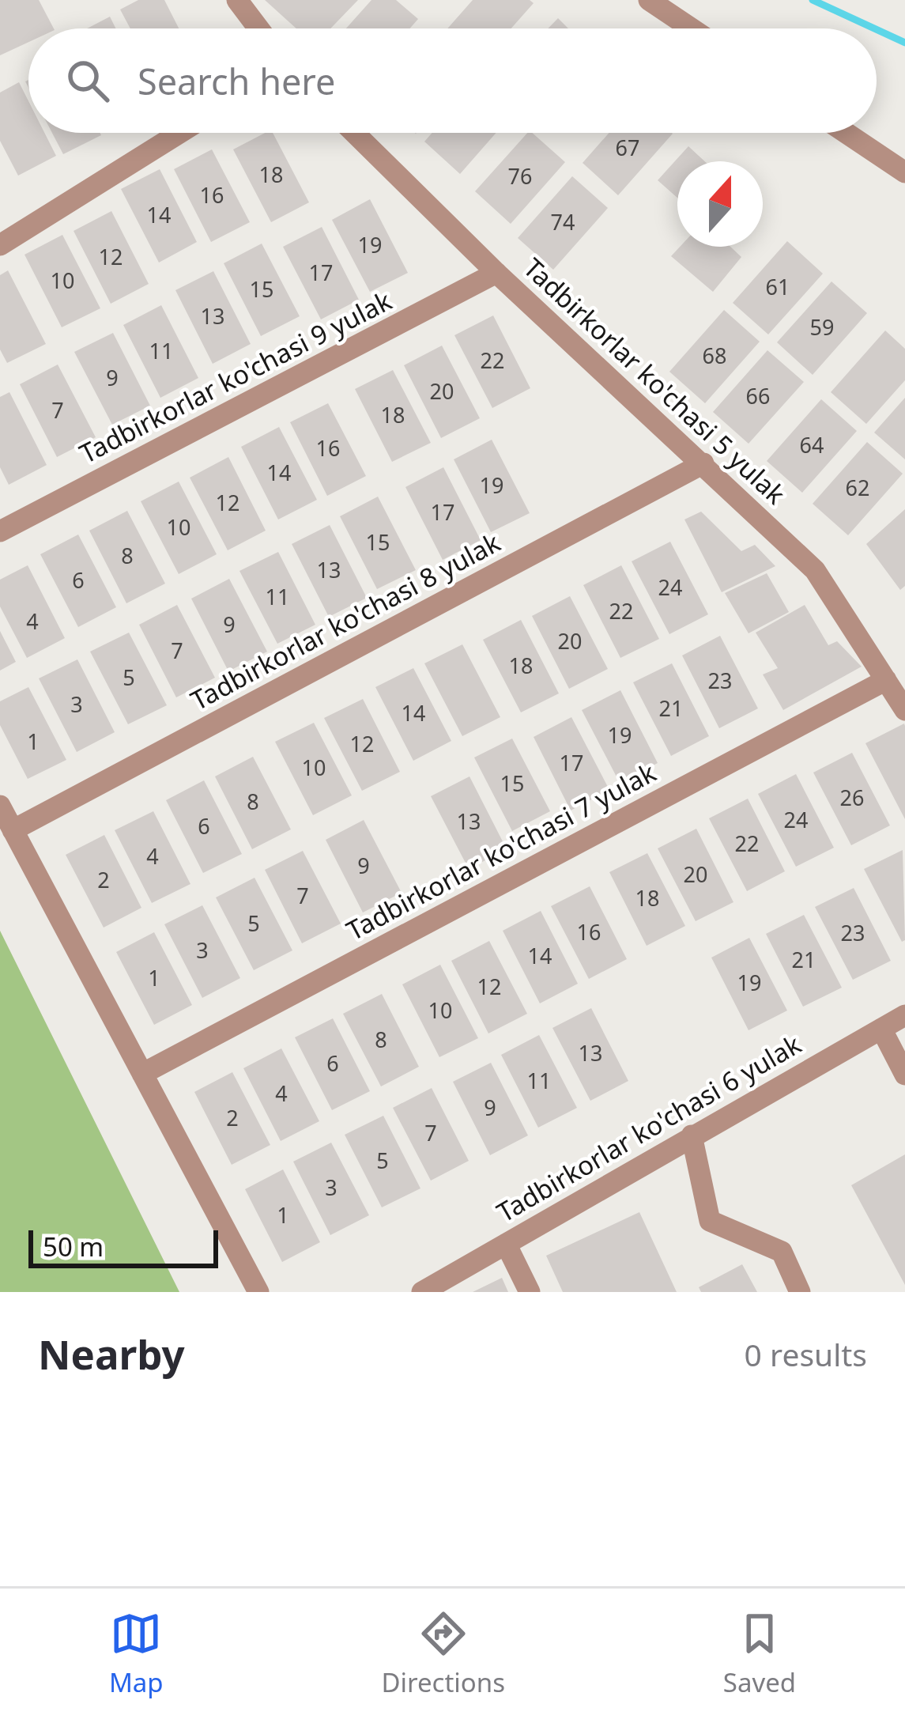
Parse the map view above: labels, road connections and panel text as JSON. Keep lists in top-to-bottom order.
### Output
{
  "streets": {
    "street": [
      "Tadbirkorlar ko'chasi 9 yulak",
      "Tadbirkorlar ko'chasi 5 yulak",
      "Tadbirkorlar ko'chasi 8 yulak",
      "Tadbirkorlar ko'chasi 7 yulak",
      "Tadbirkorlar ko'chasi 6 yulak"
    ]
  },
  "crossings": [
    ["Tadbirkorlar ko'chasi 9 yulak", "Tadbirkorlar ko'chasi 5 yulak"],
    ["Tadbirkorlar ko'chasi 5 yulak", "Tadbirkorlar ko'chasi 8 yulak"],
    ["Tadbirkorlar ko'chasi 5 yulak", "Tadbirkorlar ko'chasi 7 yulak"]
  ],
  "house_numbers": [
    "67",
    "18",
    "76",
    "16",
    "14",
    "74",
    "19",
    "12",
    "17",
    "10",
    "61",
    "15",
    "13",
    "59",
    "11",
    "68",
    "22",
    "9",
    "20",
    "66",
    "7",
    "18",
    "64",
    "16",
    "14",
    "19",
    "62",
    "12",
    "17",
    "10",
    "15",
    "8",
    "13",
    "6",
    "24",
    "11",
    "22",
    "4",
    "9",
    "20",
    "7",
    "18",
    "5",
    "23",
    "3",
    "21",
    "14",
    "19",
    "1",
    "12",
    "17",
    "10",
    "15",
    "26",
    "8",
    "24",
    "13",
    "6",
    "22",
    "4",
    "9",
    "20",
    "2",
    "7",
    "18",
    "5",
    "16",
    "23",
    "3",
    "14",
    "21",
    "1",
    "19",
    "12",
    "10",
    "8",
    "13",
    "6",
    "11",
    "4",
    "9",
    "2",
    "7",
    "5",
    "3",
    "1"
  ],
  "scale_bar": "50 m",
  "north": "top",
  "page": {
    "search": "Search here",
    "scale": "50 m",
    "heading": ["Nearby", "0 results"],
    "nav": ["Map", "Directions", "Saved"]
  }
}
